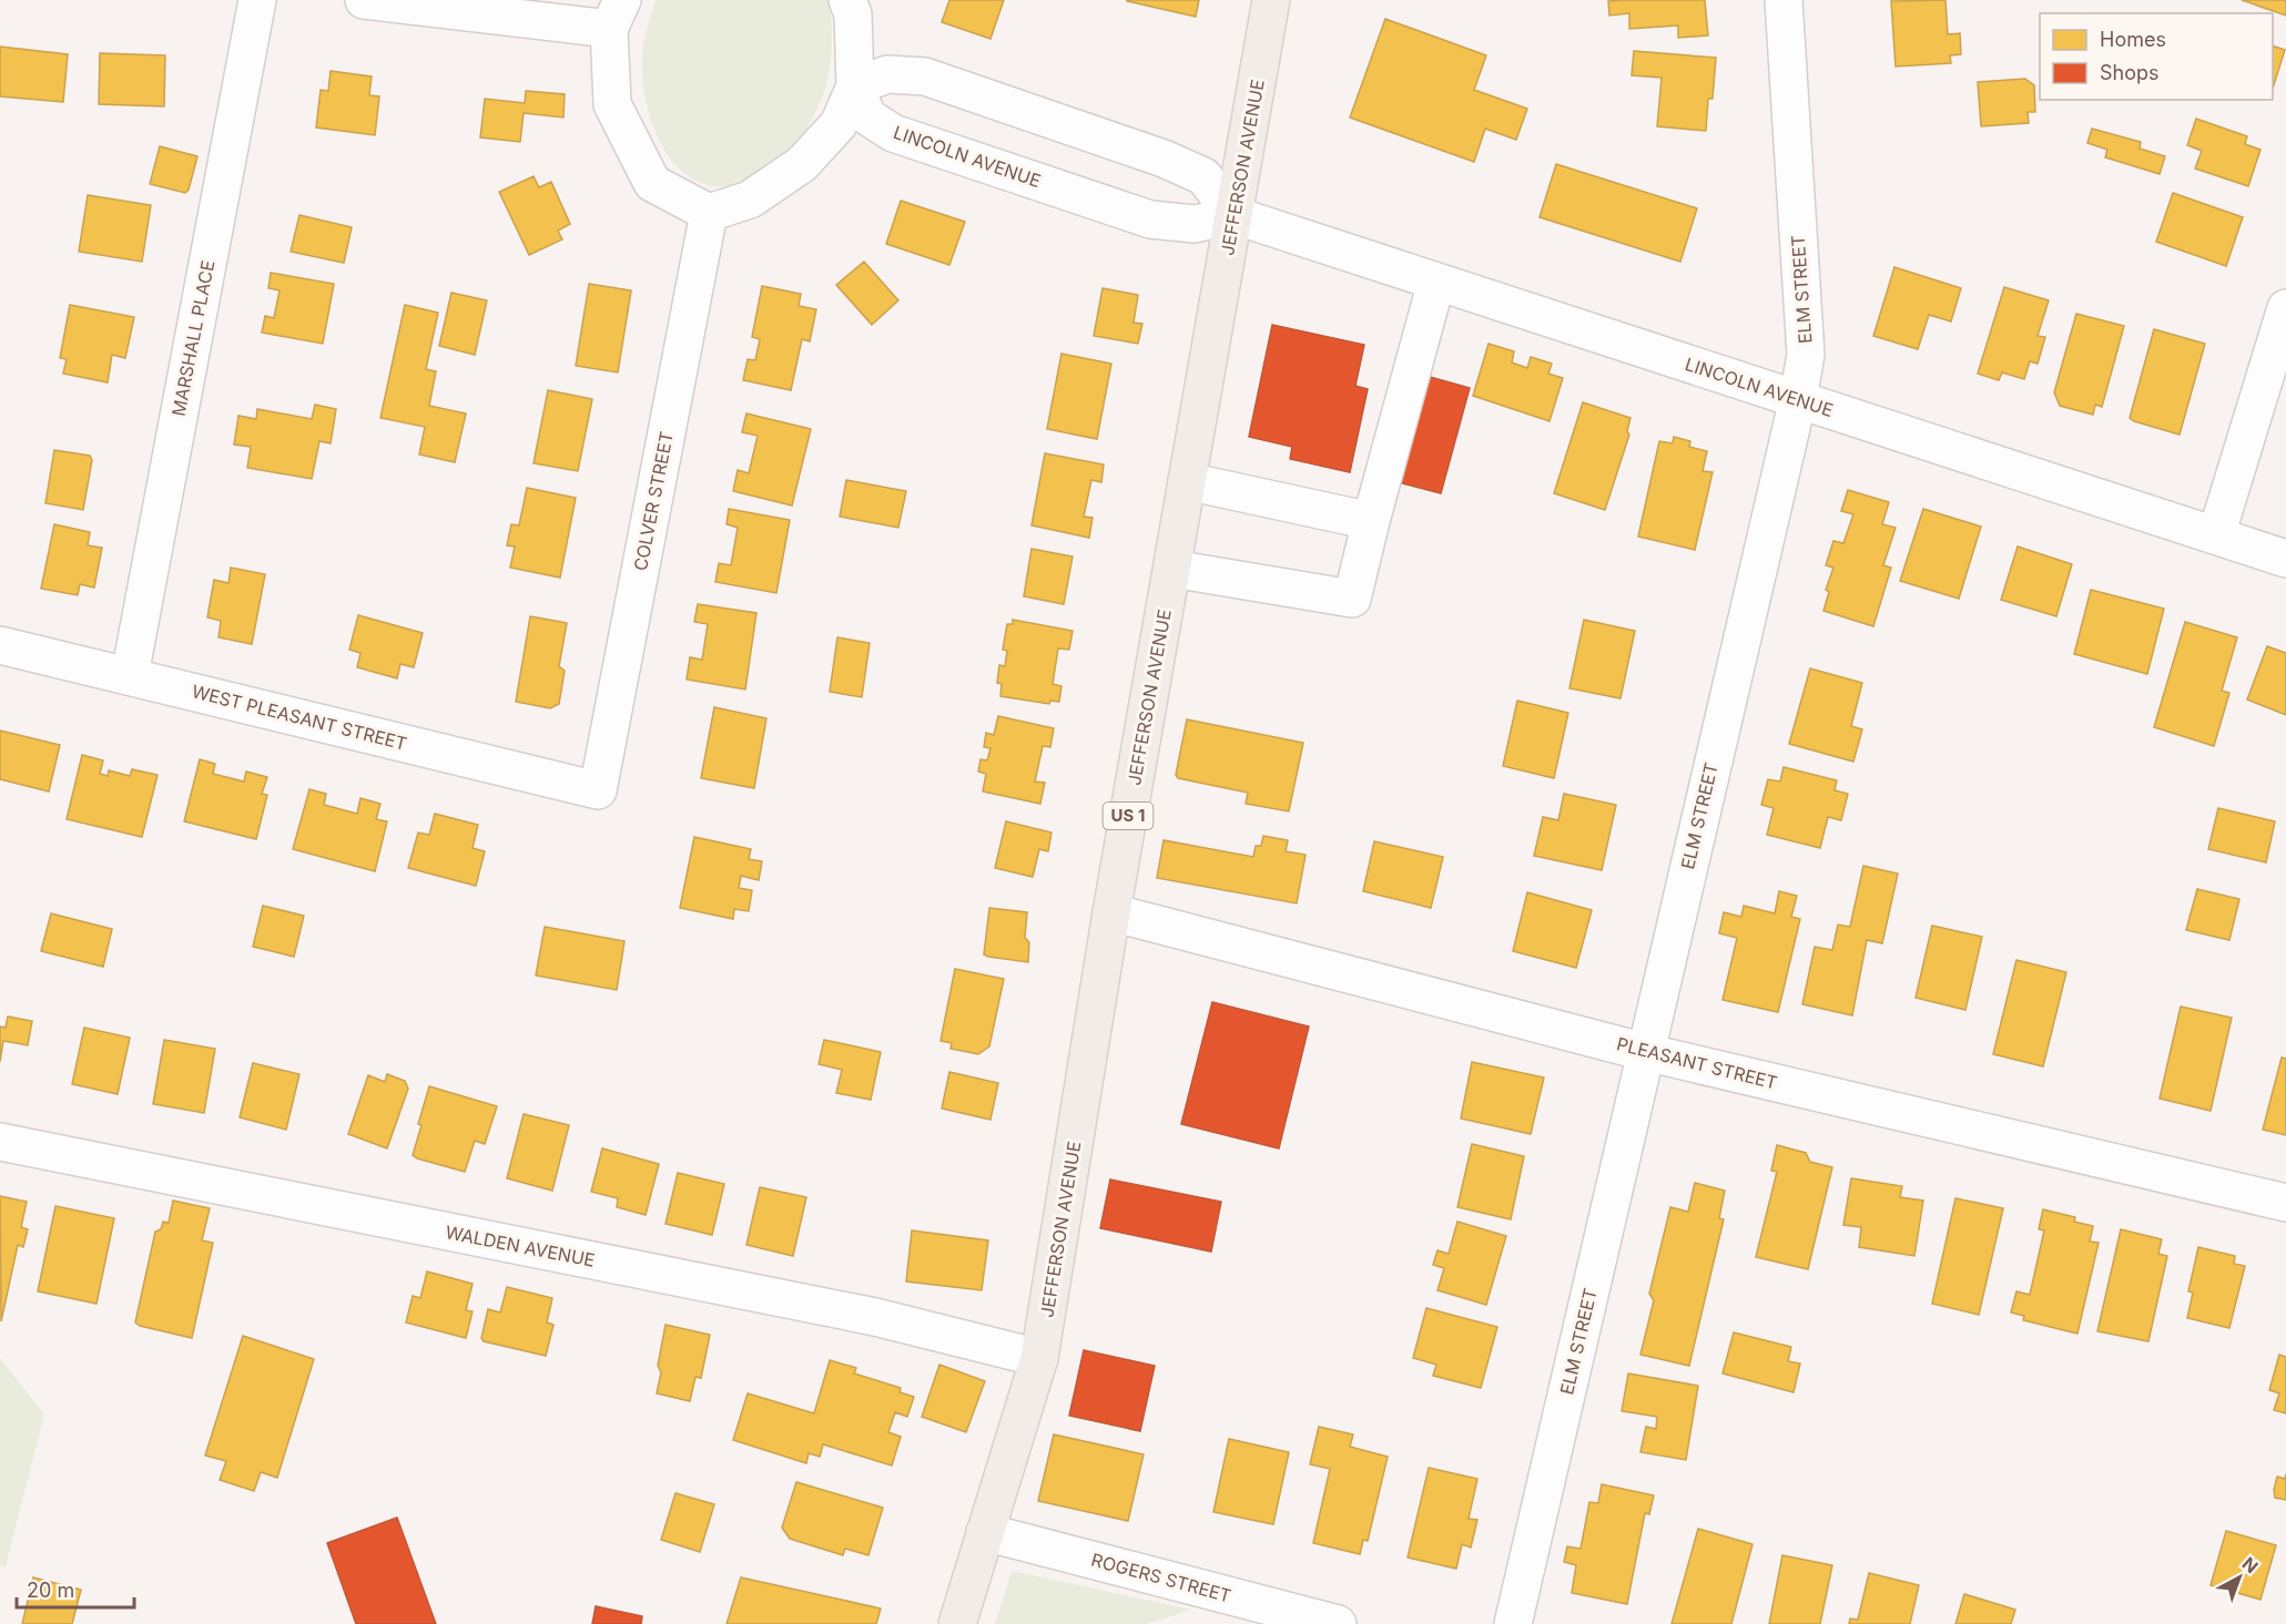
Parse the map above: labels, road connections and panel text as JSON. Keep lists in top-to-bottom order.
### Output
{
  "streets": {
    "main road": ["JEFFERSON AVENUE", "US 1"],
    "street": [
      "LINCOLN AVENUE",
      "ELM STREET",
      "MARSHALL PLACE",
      "COLVER STREET",
      "WEST PLEASANT STREET",
      "PLEASANT STREET",
      "WALDEN AVENUE",
      "ROGERS STREET"
    ]
  },
  "crossings": [
    ["LINCOLN AVENUE", "JEFFERSON AVENUE"],
    ["LINCOLN AVENUE", "ELM STREET"],
    ["JEFFERSON AVENUE", "PLEASANT STREET"],
    ["JEFFERSON AVENUE", "WALDEN AVENUE"],
    ["JEFFERSON AVENUE", "ROGERS STREET"],
    ["ELM STREET", "PLEASANT STREET"],
    ["MARSHALL PLACE", "WEST PLEASANT STREET"],
    ["COLVER STREET", "WEST PLEASANT STREET"]
  ],
  "legend": ["Homes", "Shops"],
  "scale_bar": "20 m",
  "north": "top right"
}
